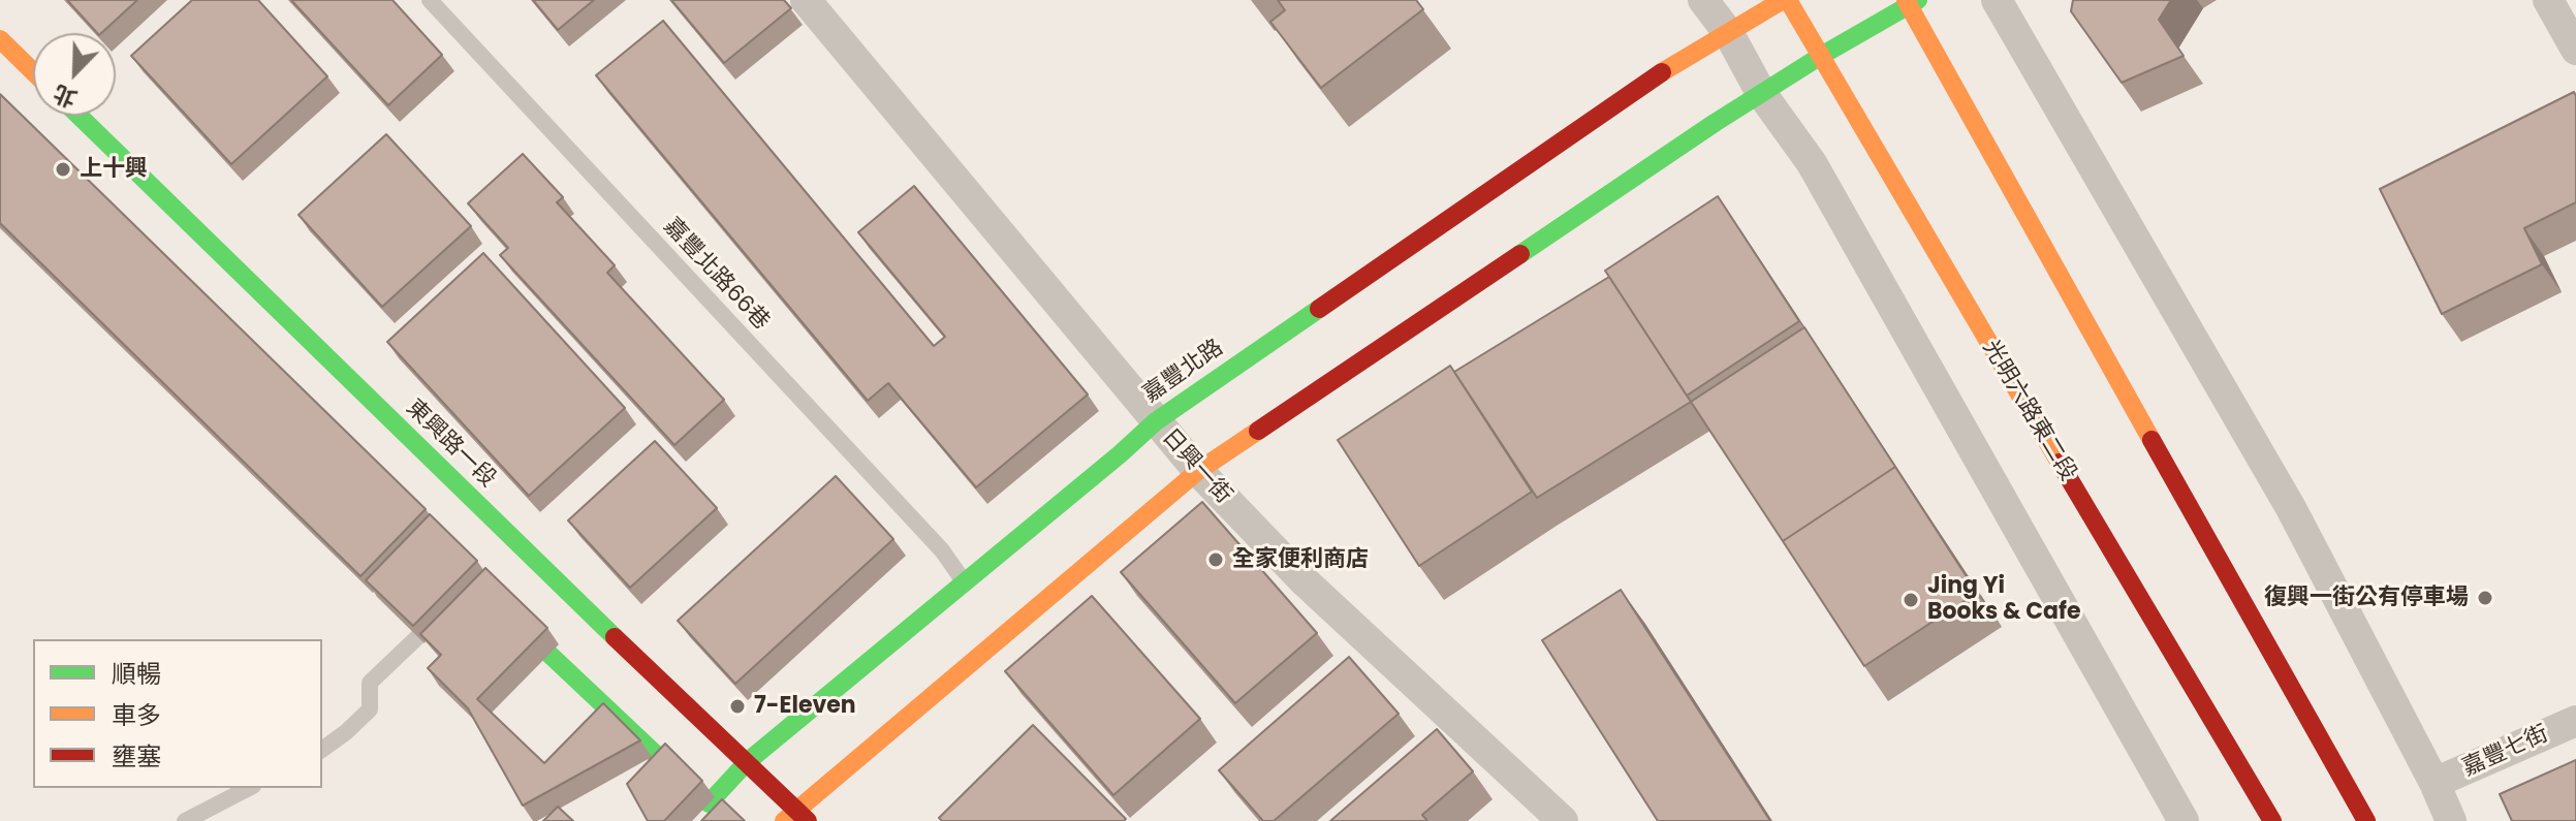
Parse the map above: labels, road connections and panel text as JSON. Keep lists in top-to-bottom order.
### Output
{
  "streets": {
    "street": [
      "嘉豐北路",
      "光明六路東二段",
      "東興路一段",
      "日興一街",
      "嘉豐七街"
    ],
    "lane": ["嘉豐北路66巷"]
  },
  "crossings": [
    ["嘉豐北路66巷", "嘉豐北路"],
    ["嘉豐北路", "光明六路東二段"],
    ["嘉豐北路", "東興路一段"],
    ["嘉豐北路", "日興一街"]
  ],
  "places": [
    "上十興",
    "全家便利商店",
    "復興一街公有停車場",
    "Jing Yi Books & Cafe",
    "7-Eleven"
  ],
  "legend": ["順暢", "車多", "壅塞"],
  "north": "bottom left"
}
